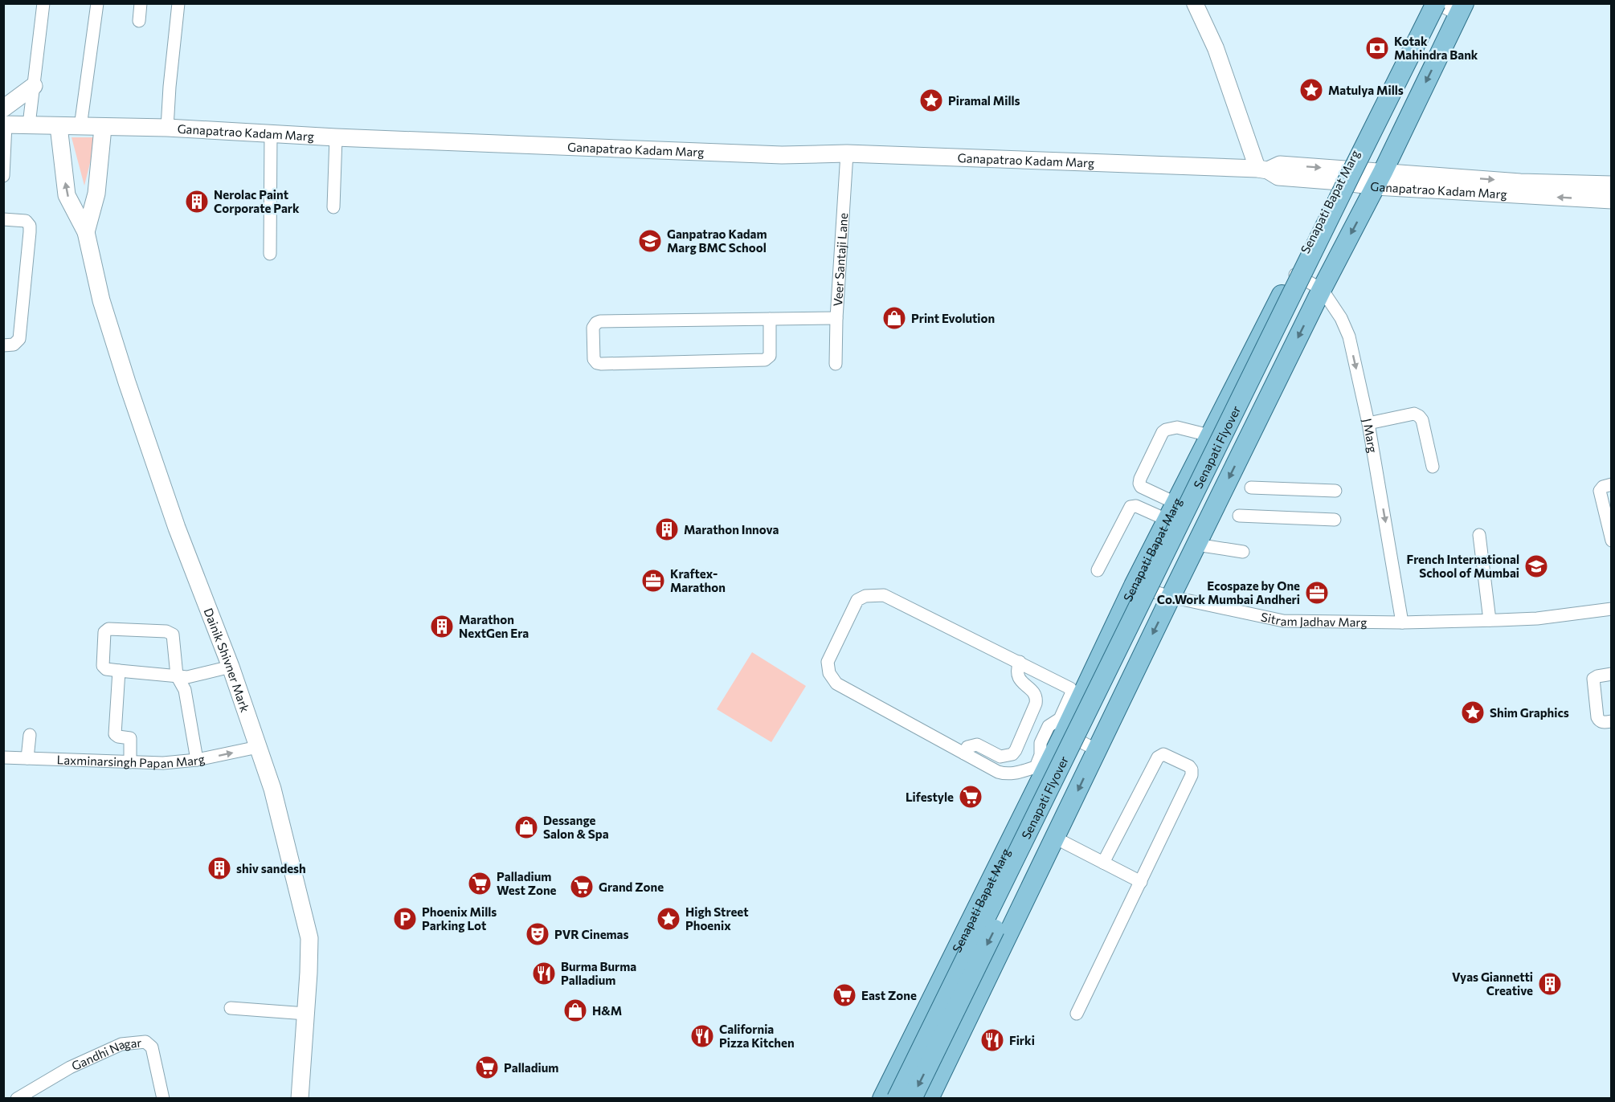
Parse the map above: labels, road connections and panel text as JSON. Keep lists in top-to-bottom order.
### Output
{
  "streets": {
    "main road": [
      "Ganapatrao Kadam Marg",
      "Senapati Bapat Marg",
      "Senapati Flyover",
      "Dainik Shivner Mark"
    ],
    "street": [
      "Veer Santaji Lane",
      "J Marg",
      "Sitram Jadhav Marg",
      "Laxminarsingh Papan Marg",
      "Gandhi Nagar"
    ]
  },
  "crossings": [
    ["Ganapatrao Kadam Marg", "Senapati Bapat Marg"],
    ["Ganapatrao Kadam Marg", "Veer Santaji Lane"],
    ["Senapati Bapat Marg", "J Marg"],
    ["Senapati Bapat Marg", "Sitram Jadhav Marg"],
    ["J Marg", "Sitram Jadhav Marg"],
    ["Dainik Shivner Mark", "Laxminarsingh Papan Marg"]
  ],
  "one_way": ["J Marg"],
  "places": {
    "bank": ["Kotak Mahindra Bank"],
    "place": [
      "Matulya Mills",
      "Piramal Mills",
      "Shim Graphics",
      "High Street Phoenix"
    ],
    "building": [
      "Nerolac Paint Corporate Park",
      "Marathon Innova",
      "Marathon NextGen Era",
      "shiv sandesh",
      "Vyas Giannetti Creative"
    ],
    "school or university": ["Ganpatrao Kadam Marg BMC School", "French International School of Mumbai"],
    "shop": ["Print Evolution", "Dessange Salon & Spa", "H&M"],
    "office": ["Kraftex- Marathon", "Ecospaze by One Co.Work Mumbai Andheri"],
    "supermarket": [
      "Lifestyle",
      "Palladium West Zone",
      "Grand Zone",
      "East Zone",
      "Palladium"
    ],
    "parking": ["Phoenix Mills Parking Lot"],
    "theatre": ["PVR Cinemas"],
    "restaurant": ["Burma Burma Palladium", "California Pizza Kitchen", "Firki"]
  }
}
